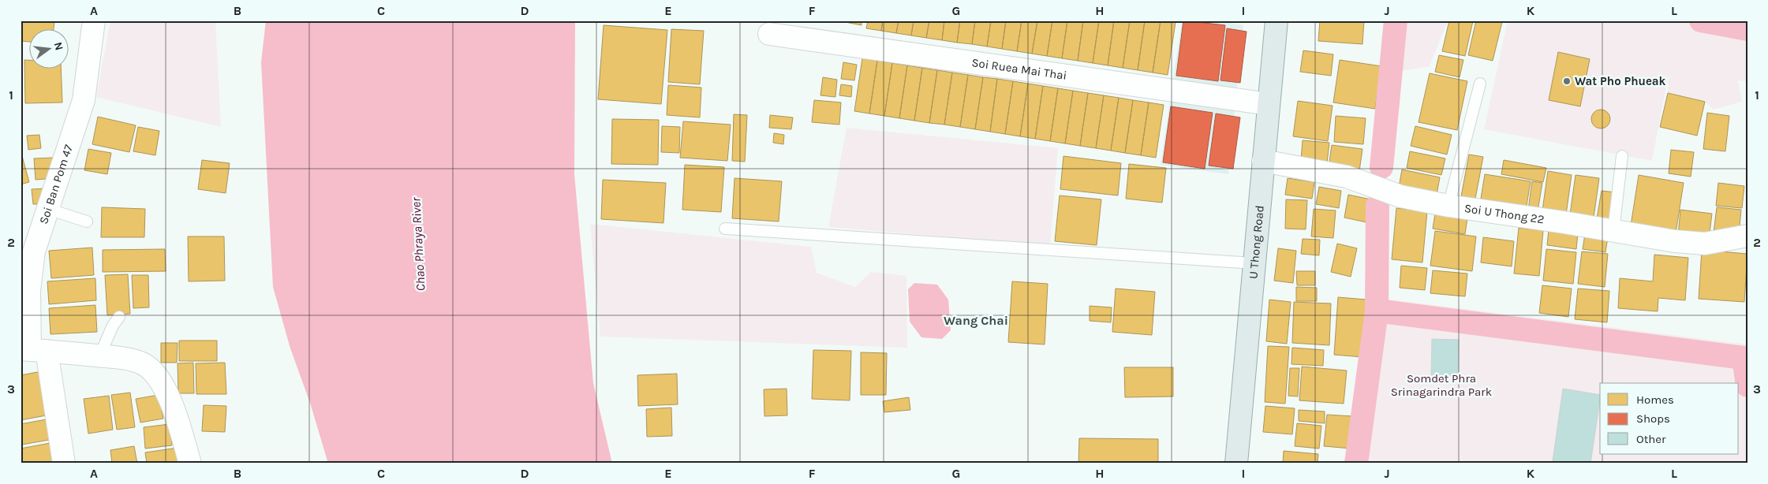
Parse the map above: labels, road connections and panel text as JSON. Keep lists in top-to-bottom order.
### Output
{
  "streets": {
    "main road": ["U Thong Road"],
    "street": ["Soi Ruea Mai Thai", "Soi Ban Pom 47", "Soi U Thong 22"]
  },
  "crossings": [
    ["Soi Ruea Mai Thai", "U Thong Road"],
    ["Soi U Thong 22", "U Thong Road"]
  ],
  "districts": ["Wang Chai"],
  "water": ["Chao Phraya River"],
  "parks": ["Somdet Phra Srinagarindra Park"],
  "places": ["Wat Pho Phueak"],
  "legend": ["Homes", "Shops", "Other"],
  "north": "right",
  "grid": {
    "columns": [
      "A",
      "B",
      "C",
      "D",
      "E",
      "F",
      "G",
      "H",
      "I",
      "J",
      "K",
      "L"
    ],
    "rows": ["1", "2", "3"]
  }
}
